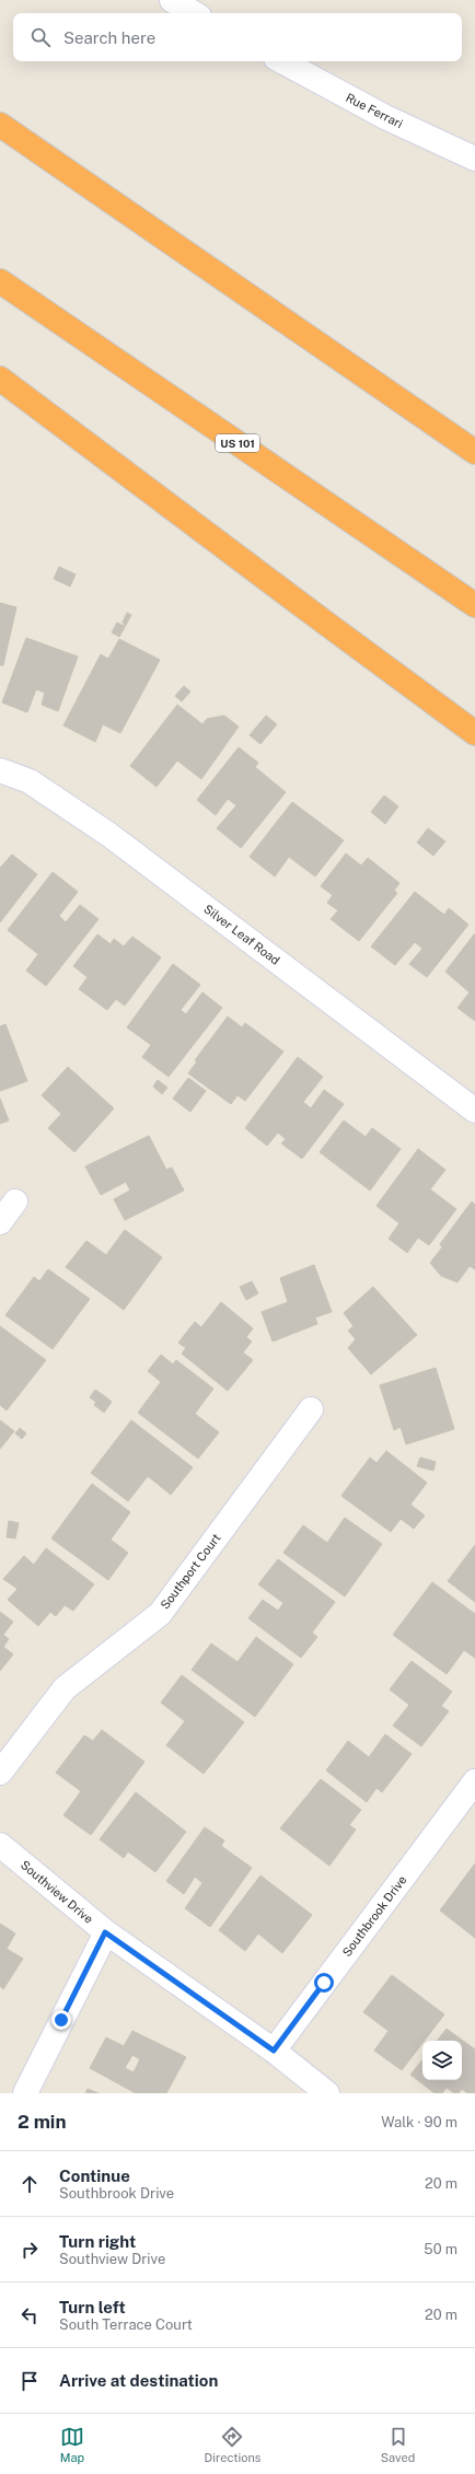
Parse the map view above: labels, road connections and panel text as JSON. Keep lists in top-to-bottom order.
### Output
{
  "streets": {
    "highway": ["US 101"],
    "street": [
      "Rue Ferrari",
      "Silver Leaf Road",
      "Southport Court",
      "Southview Drive",
      "Southbrook Drive"
    ]
  },
  "crossings": [
    ["Southview Drive", "Southbrook Drive"]
  ],
  "page": {
    "search": "Search here",
    "heading": ["2 min", "Walk · 90 m"],
    "list": [
      ["Continue", "Southbrook Drive", "20 m"],
      ["Turn right", "Southview Drive", "50 m"],
      ["Turn left", "South Terrace Court", "20 m"],
      "Arrive at destination"
    ],
    "nav": ["Map", "Directions", "Saved"]
  }
}
